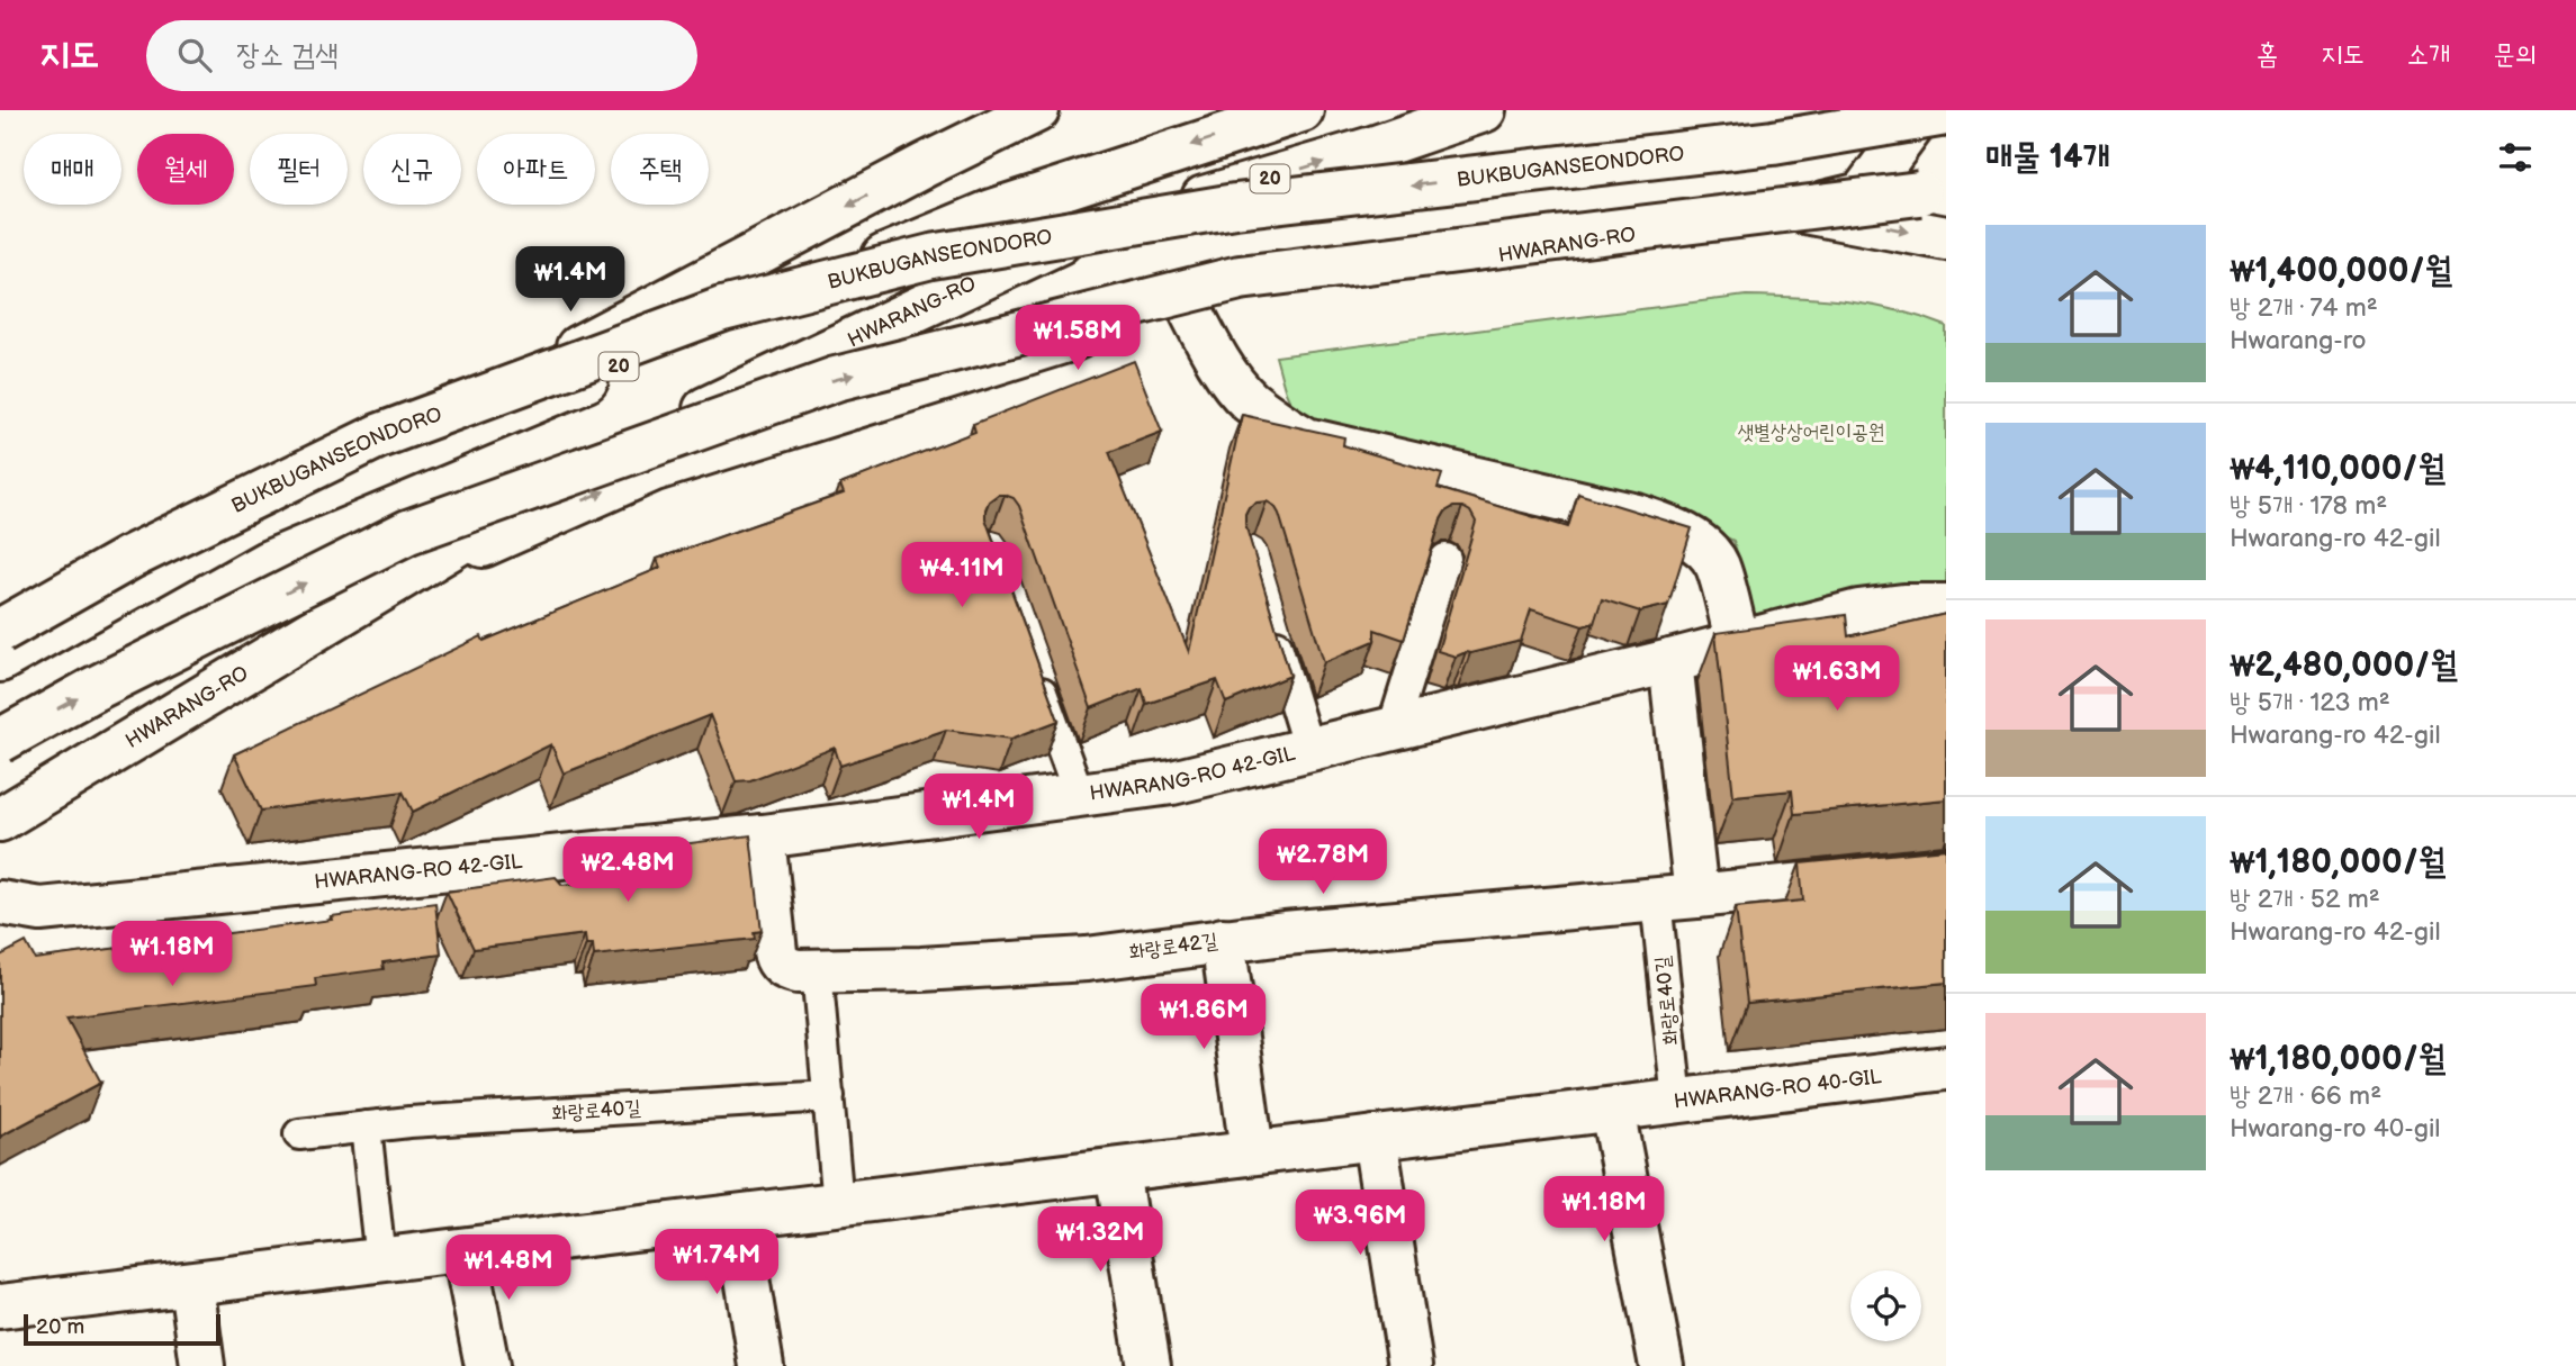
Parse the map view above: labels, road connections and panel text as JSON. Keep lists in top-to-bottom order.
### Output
{
  "streets": {
    "main road": [
      "BUKBUGANSEONDORO",
      "20",
      "HWARANG-RO",
      "HWARANG-RO 42-GIL",
      "화랑로42길",
      "HWARANG-RO 40-GIL"
    ],
    "lane": ["화랑로40길"]
  },
  "crossings": [
    ["HWARANG-RO 42-GIL", "화랑로42길"],
    ["화랑로42길", "화랑로40길"],
    ["화랑로40길", "HWARANG-RO 40-GIL"]
  ],
  "parks": ["샛별상상어린이공원"],
  "scale_bar": "20 m",
  "page": {
    "header": "지도",
    "search": "장소 검색",
    "nav": [
      "홈",
      "지도",
      "소개",
      "문의"
    ],
    "heading": "매물 14개",
    "chip": [
      "매매",
      "월세",
      "필터",
      "신규",
      "아파트",
      "주택"
    ],
    "list": [
      {
        "name": "₩1,400,000/월",
        "note": "방 2개 · 74 m² · Hwarang-ro"
      },
      {
        "name": "₩4,110,000/월",
        "note": "방 5개 · 178 m² · Hwarang-ro 42-gil"
      },
      {
        "name": "₩2,480,000/월",
        "note": "방 5개 · 123 m² · Hwarang-ro 42-gil"
      },
      {
        "name": "₩1,180,000/월",
        "note": "방 2개 · 52 m² · Hwarang-ro 42-gil"
      },
      {
        "name": "₩1,180,000/월",
        "note": "방 2개 · 66 m² · Hwarang-ro 40-gil"
      }
    ],
    "price": [
      "₩1.4M",
      "₩1.58M",
      "₩4.11M",
      "₩1.63M",
      "₩1.4M",
      "₩2.78M",
      "₩2.48M",
      "₩1.18M",
      "₩1.86M",
      "₩1.18M",
      "₩3.96M",
      "₩1.32M",
      "₩1.74M",
      "₩1.48M"
    ],
    "scale": "20 m"
  }
}
